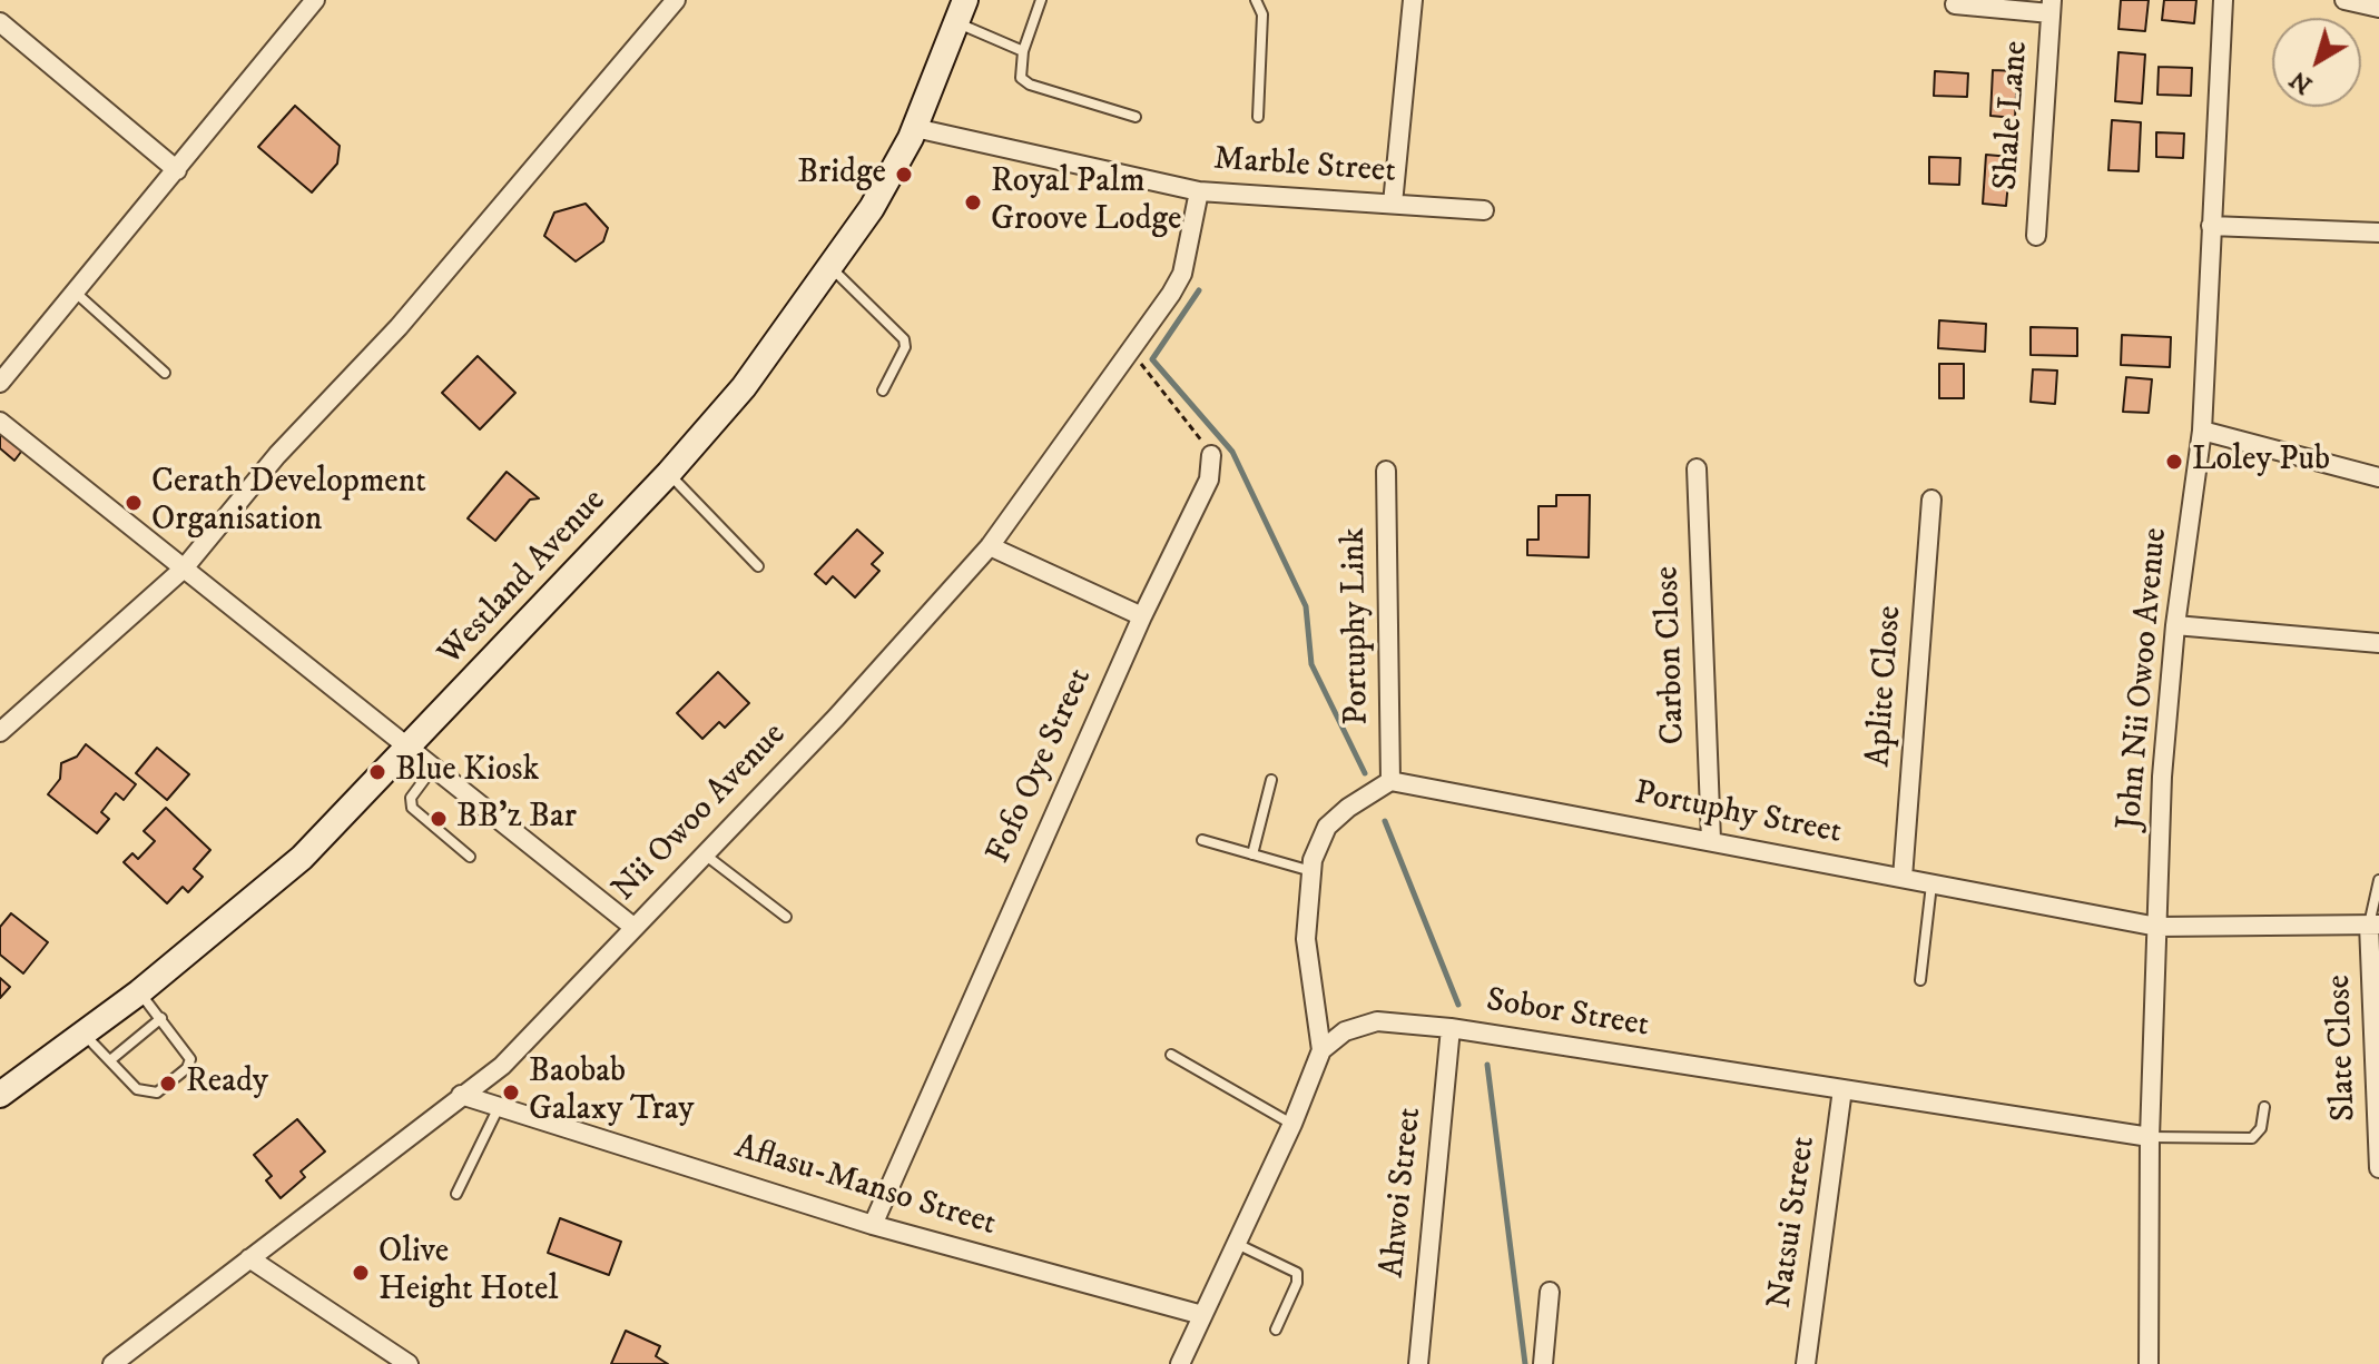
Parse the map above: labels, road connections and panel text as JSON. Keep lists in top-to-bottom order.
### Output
{
  "streets": {
    "street": [
      "Shale Lane",
      "Marble Street",
      "Westland Avenue",
      "Portuphy Link",
      "Carbon Close",
      "John Nii Owoo Avenue",
      "Aplite Close",
      "Fofo Oye Street",
      "Nii Owoo Avenue",
      "Portuphy Street",
      "Sobor Street",
      "Slate Close",
      "Aflasu-Manso Street",
      "Ahwoi Street",
      "Natsui Street"
    ]
  },
  "crossings": [
    ["Marble Street", "Westland Avenue"],
    ["Marble Street", "Nii Owoo Avenue"],
    ["Portuphy Link", "Portuphy Street"],
    ["Carbon Close", "Portuphy Street"],
    ["John Nii Owoo Avenue", "Portuphy Street"],
    ["John Nii Owoo Avenue", "Sobor Street"],
    ["Aplite Close", "Portuphy Street"],
    ["Fofo Oye Street", "Aflasu-Manso Street"],
    ["Nii Owoo Avenue", "Aflasu-Manso Street"],
    ["Portuphy Street", "Slate Close"],
    ["Sobor Street", "Ahwoi Street"],
    ["Sobor Street", "Natsui Street"]
  ],
  "places": [
    "Bridge",
    "Royal Palm Groove Lodge",
    "Loley Pub",
    "Cerath Development Organisation",
    "Blue Kiosk",
    "BB'z Bar",
    "Ready",
    "Baobab Galaxy Tray",
    "Olive Height Hotel"
  ],
  "north": "bottom left"
}
